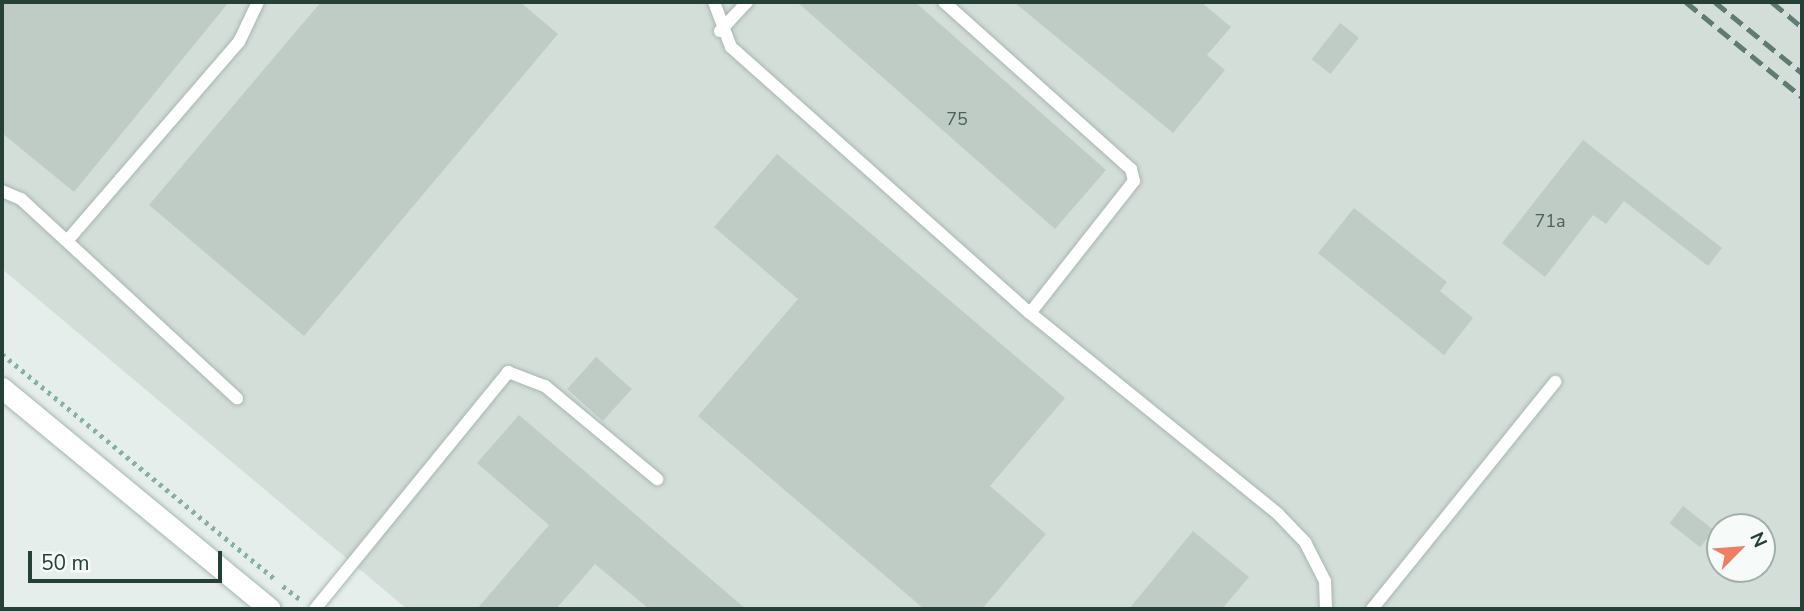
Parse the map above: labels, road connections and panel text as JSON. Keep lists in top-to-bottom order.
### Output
{
  "house_numbers": ["75", "71a"],
  "scale_bar": "50 m",
  "north": "top right"
}
